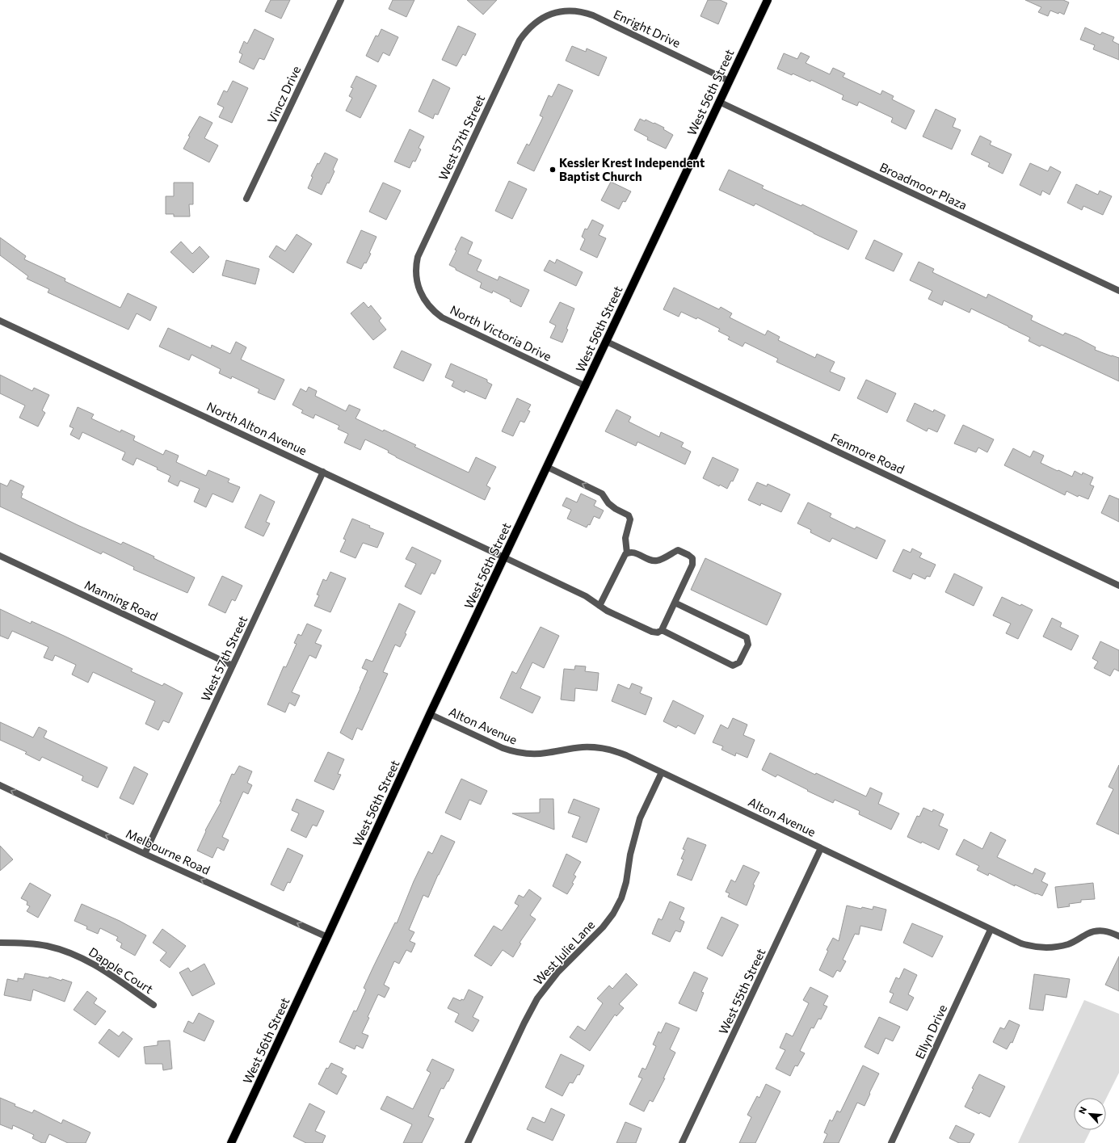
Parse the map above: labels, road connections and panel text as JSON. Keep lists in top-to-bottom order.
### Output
{
  "streets": {
    "main road": ["West 56th Street"],
    "street": [
      "Enright Drive",
      "Vincz Drive",
      "West 57th Street",
      "Broadmoor Plaza",
      "North Victoria Drive",
      "North Alton Avenue",
      "Fenmore Road",
      "Manning Road",
      "Alton Avenue",
      "Melbourne Road",
      "West Julie Lane",
      "Dapple Court",
      "West 55th Street",
      "Ellyn Drive"
    ]
  },
  "crossings": [
    ["Enright Drive", "West 56th Street"],
    ["Enright Drive", "West 57th Street"],
    ["West 56th Street", "Broadmoor Plaza"],
    ["West 56th Street", "North Victoria Drive"],
    ["West 56th Street", "North Alton Avenue"],
    ["West 56th Street", "Fenmore Road"],
    ["West 56th Street", "Alton Avenue"],
    ["West 56th Street", "Melbourne Road"],
    ["West 57th Street", "North Victoria Drive"],
    ["West 57th Street", "North Alton Avenue"],
    ["West 57th Street", "Manning Road"],
    ["West 57th Street", "Melbourne Road"],
    ["Alton Avenue", "West Julie Lane"],
    ["Alton Avenue", "West 55th Street"],
    ["Alton Avenue", "Ellyn Drive"]
  ],
  "one_way": ["Melbourne Road"],
  "places": ["Kessler Krest Independent Baptist Church"],
  "north": "top left"
}
